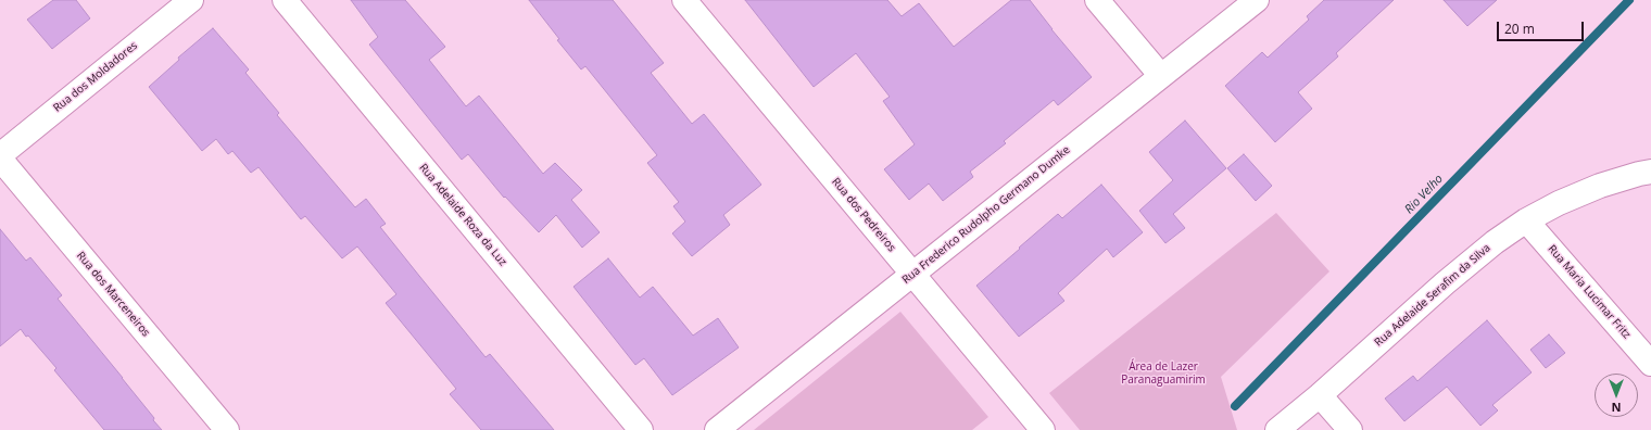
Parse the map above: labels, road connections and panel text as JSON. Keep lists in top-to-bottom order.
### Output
{
  "streets": {
    "street": [
      "Rua dos Moldadores",
      "Rua Adelaide Roza da Luz",
      "Rua dos Pedreiros",
      "Rua Frederico Rudolpho Germano Dumke",
      "Rua Maria Lucimar Fritz",
      "Rua dos Marceneiros",
      "Rua Adelaide Serafim da Silva"
    ]
  },
  "crossings": [
    ["Rua dos Pedreiros", "Rua Frederico Rudolpho Germano Dumke"],
    ["Rua Maria Lucimar Fritz", "Rua Adelaide Serafim da Silva"]
  ],
  "water": ["Rio Velho"],
  "parks": ["Área de Lazer Paranaguamirim"],
  "scale_bar": "20 m",
  "north": "bottom"
}
